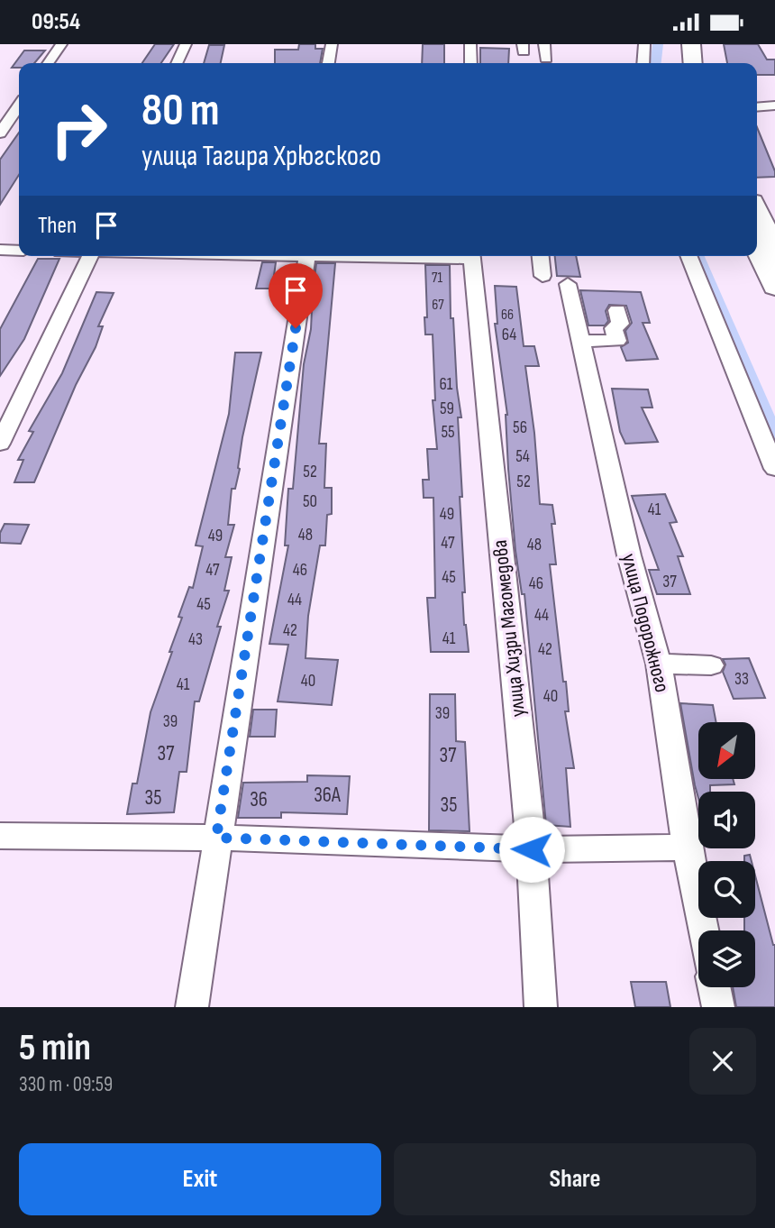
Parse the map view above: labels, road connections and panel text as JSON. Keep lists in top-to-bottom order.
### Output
{
  "streets": {
    "street": ["улица Подорожного", "улица Хизри Магомедова"]
  },
  "house_numbers": [
    "71",
    "67",
    "66",
    "64",
    "61",
    "59",
    "56",
    "55",
    "54",
    "52",
    "52",
    "50",
    "41",
    "49",
    "48",
    "49",
    "47",
    "48",
    "47",
    "46",
    "45",
    "37",
    "46",
    "44",
    "45",
    "44",
    "42",
    "41",
    "43",
    "42",
    "33",
    "40",
    "41",
    "40",
    "39",
    "39",
    "37",
    "37",
    "36А",
    "35",
    "36",
    "35"
  ],
  "north": "bottom left",
  "page": {
    "status": "09:54",
    "turn": ["80 m", "улица Тагира Хрюгского"],
    "then": "Then",
    "heading": ["5 min", "330 m · 09:59"],
    "buttons": ["Exit", "Share"]
  }
}
